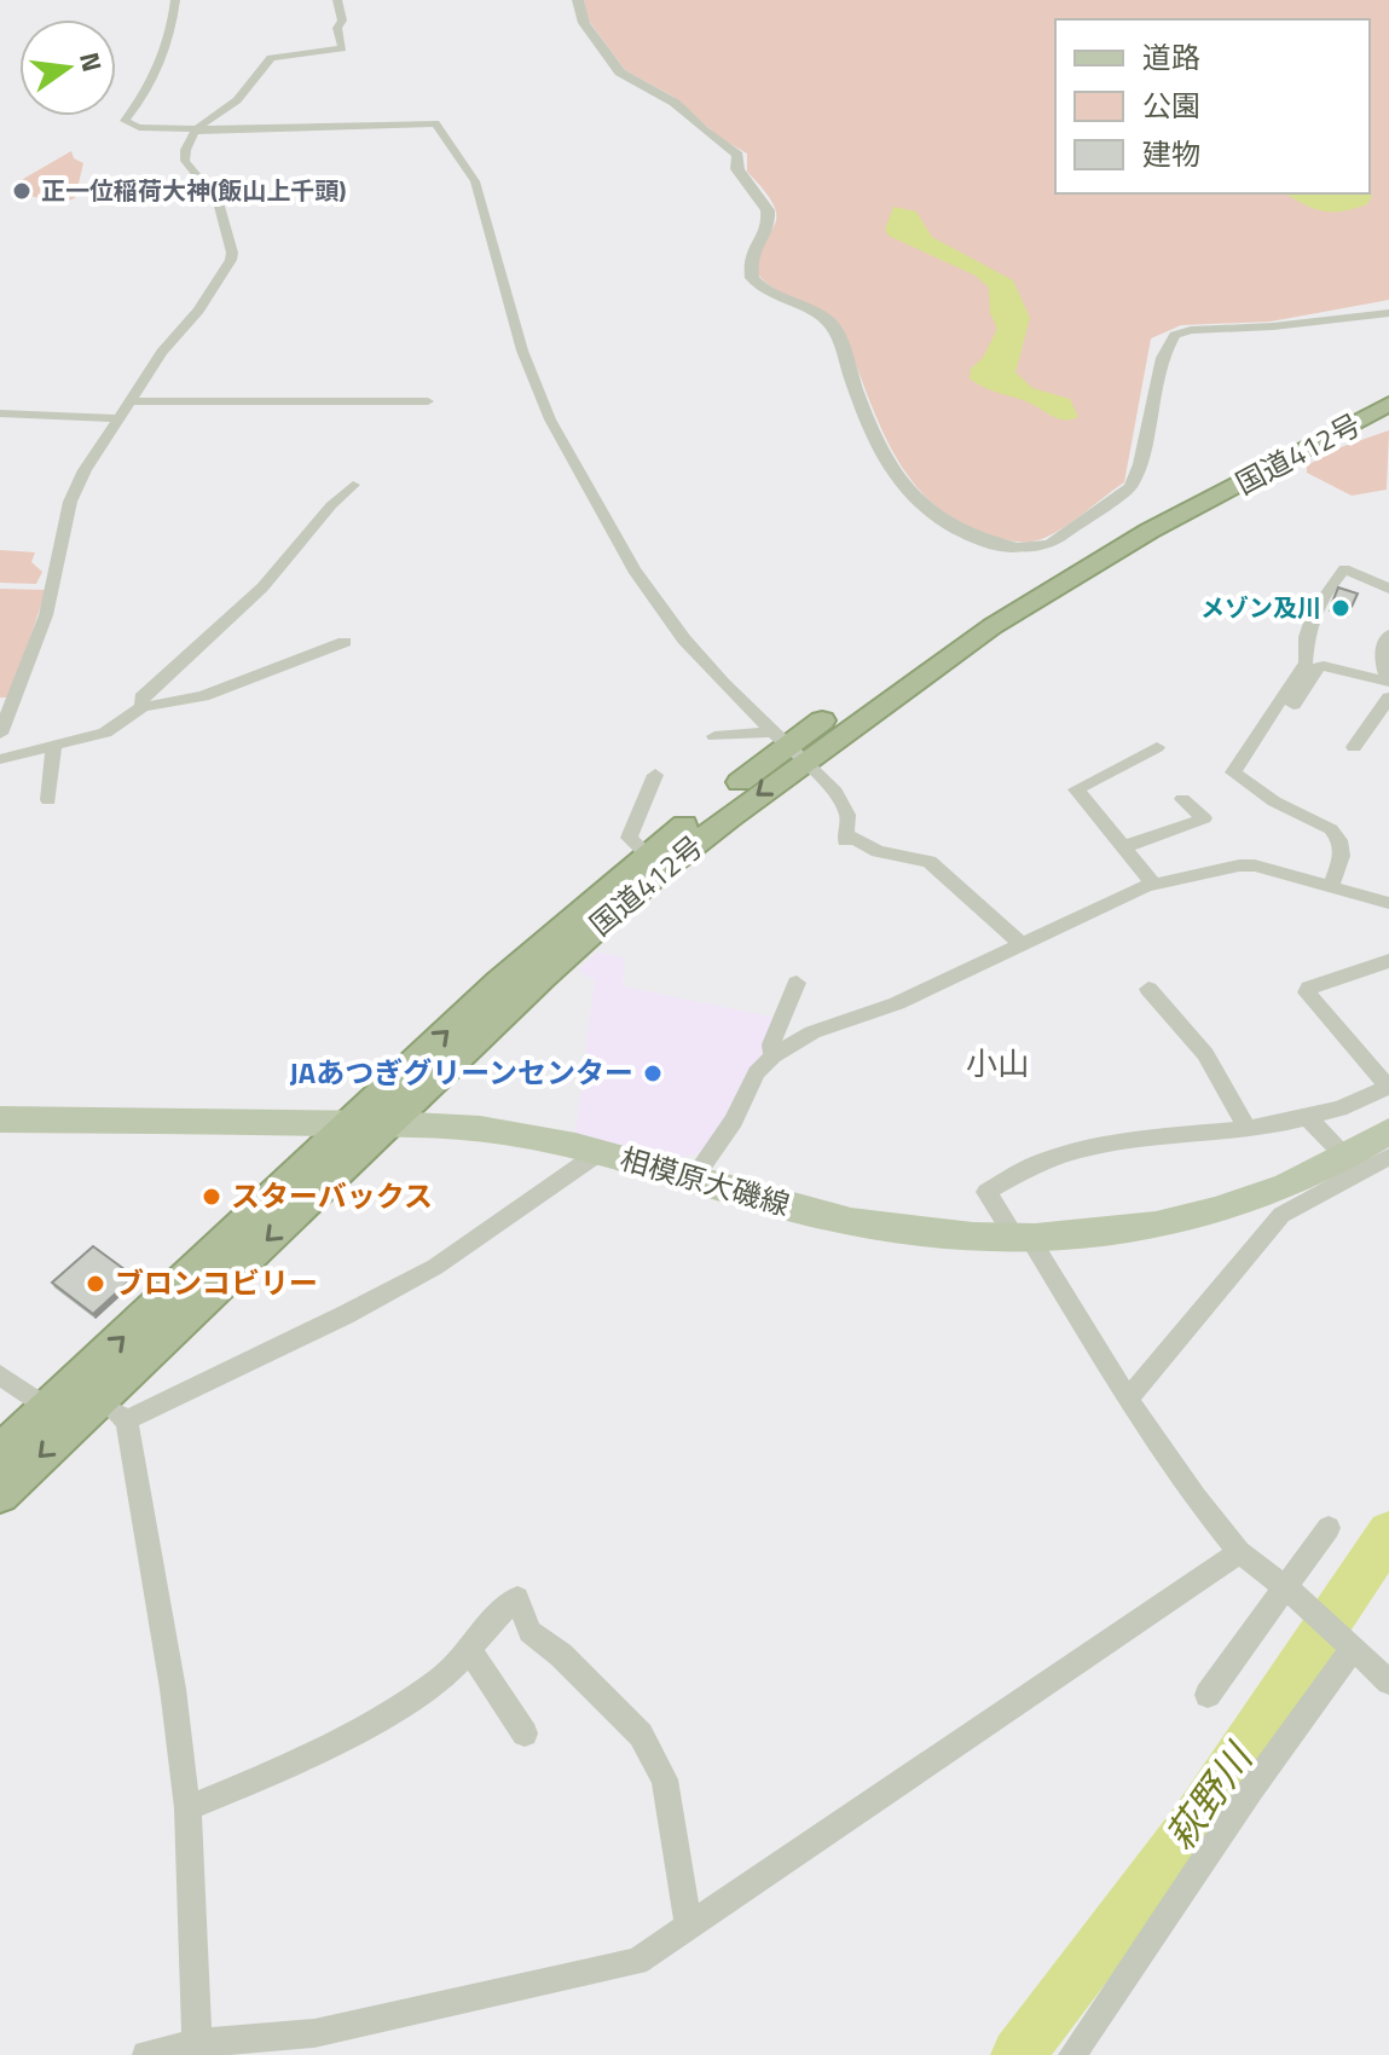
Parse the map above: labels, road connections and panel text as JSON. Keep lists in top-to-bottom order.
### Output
{
  "streets": {
    "highway": ["国道412号"],
    "main road": ["相模原大磯線"]
  },
  "crossings": [
    ["国道412号", "相模原大磯線"]
  ],
  "districts": ["小山"],
  "water": ["萩野川"],
  "places": [
    "正一位稲荷大神(飯山上千頭)",
    "メゾン及川",
    "JAあつぎグリーンセンター",
    "スターバックス",
    "ブロンコビリー"
  ],
  "legend": ["道路", "公園", "建物"],
  "north": "right"
}
